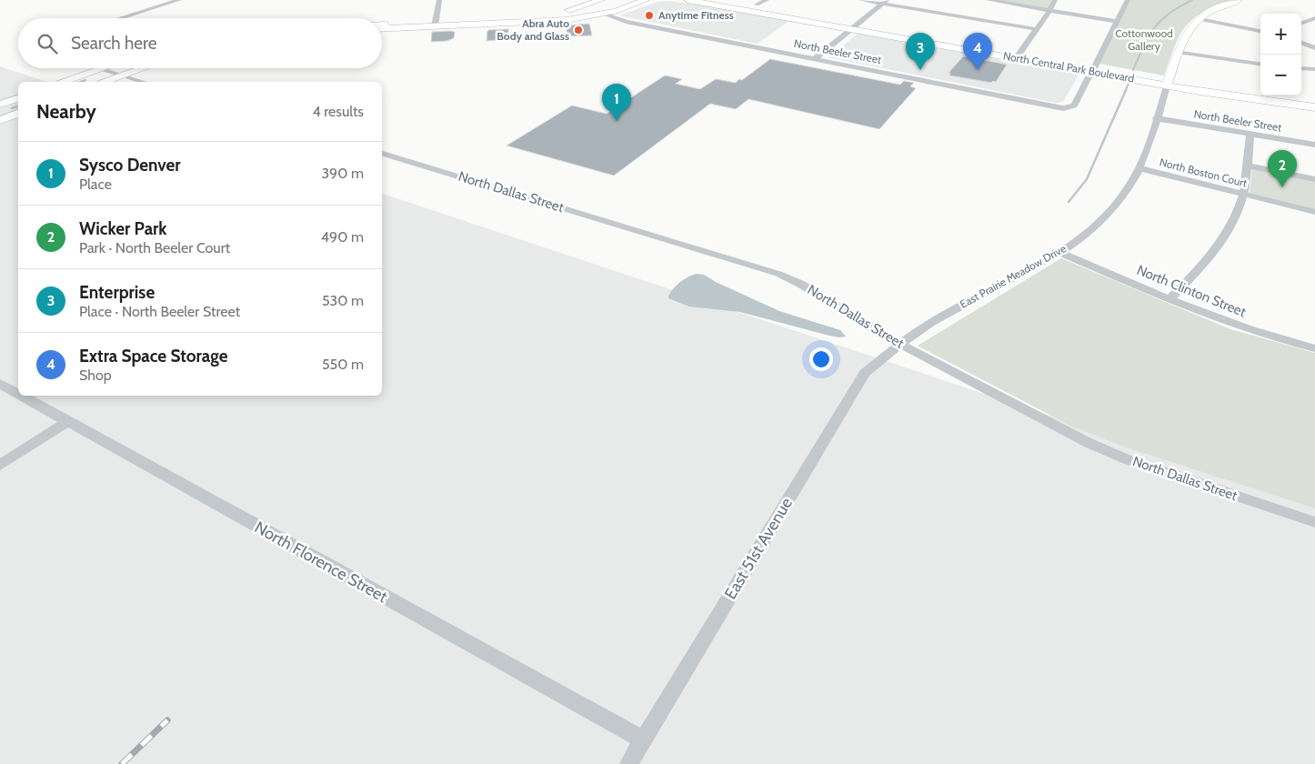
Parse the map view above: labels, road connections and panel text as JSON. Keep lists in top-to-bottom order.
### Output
{
  "streets": {
    "main road": ["North Central Park Boulevard", "East Prairie Meadow Drive"],
    "street": [
      "North Beeler Street",
      "North Boston Court",
      "North Dallas Street",
      "North Clinton Street",
      "East 51st Avenue",
      "North Florence Street"
    ]
  },
  "crossings": [
    ["North Beeler Street", "North Central Park Boulevard"],
    ["North Beeler Street", "East Prairie Meadow Drive"],
    ["North Central Park Boulevard", "East Prairie Meadow Drive"],
    ["North Boston Court", "East Prairie Meadow Drive"],
    ["North Dallas Street", "East Prairie Meadow Drive"],
    ["North Dallas Street", "East 51st Avenue"],
    ["East Prairie Meadow Drive", "North Clinton Street"],
    ["East Prairie Meadow Drive", "East 51st Avenue"],
    ["East 51st Avenue", "North Florence Street"]
  ],
  "parks": ["Cottonwood Gallery"],
  "places": ["Anytime Fitness", "Abra Auto Body and Glass"],
  "page": {
    "map_buttons": ["+", "−"],
    "search": "Search here",
    "pins": [
      "3",
      "4",
      "1",
      "2"
    ],
    "heading": ["Nearby", "4 results"],
    "list": [
      {
        "mark": "1",
        "name": "Sysco Denver",
        "note": "Place",
        "value": "390 m"
      },
      {
        "mark": "2",
        "name": "Wicker Park",
        "note": "Park · North Beeler Court",
        "value": "490 m"
      },
      {
        "mark": "3",
        "name": "Enterprise",
        "note": "Place · North Beeler Street",
        "value": "530 m"
      },
      {
        "mark": "4",
        "name": "Extra Space Storage",
        "note": "Shop",
        "value": "550 m"
      }
    ]
  }
}
